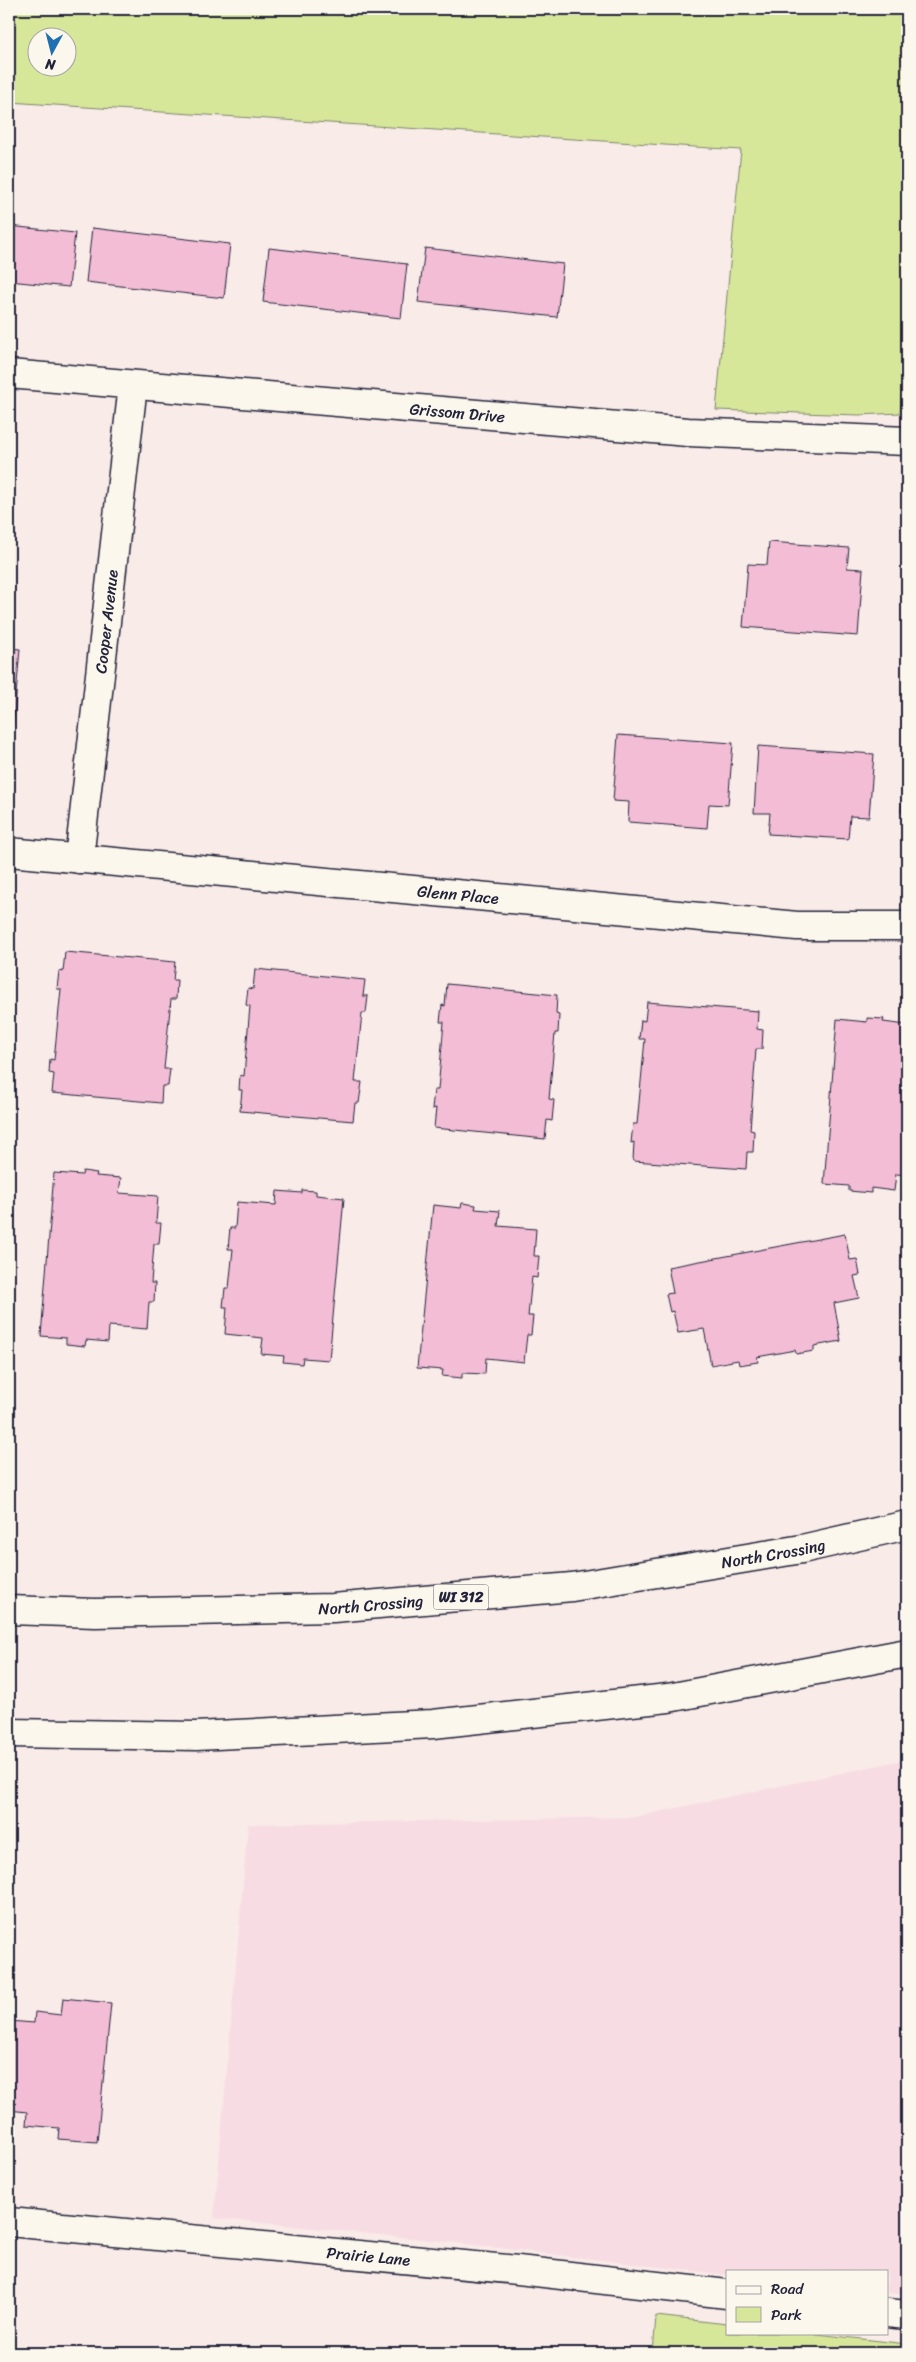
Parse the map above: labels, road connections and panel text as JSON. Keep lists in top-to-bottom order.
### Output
{
  "streets": {
    "street": [
      "Grissom Drive",
      "Cooper Avenue",
      "Glenn Place",
      "North Crossing",
      "WI 312",
      "Prairie Lane"
    ]
  },
  "crossings": [
    ["Grissom Drive", "Cooper Avenue"],
    ["Cooper Avenue", "Glenn Place"]
  ],
  "legend": ["Road", "Park"],
  "north": "bottom"
}
